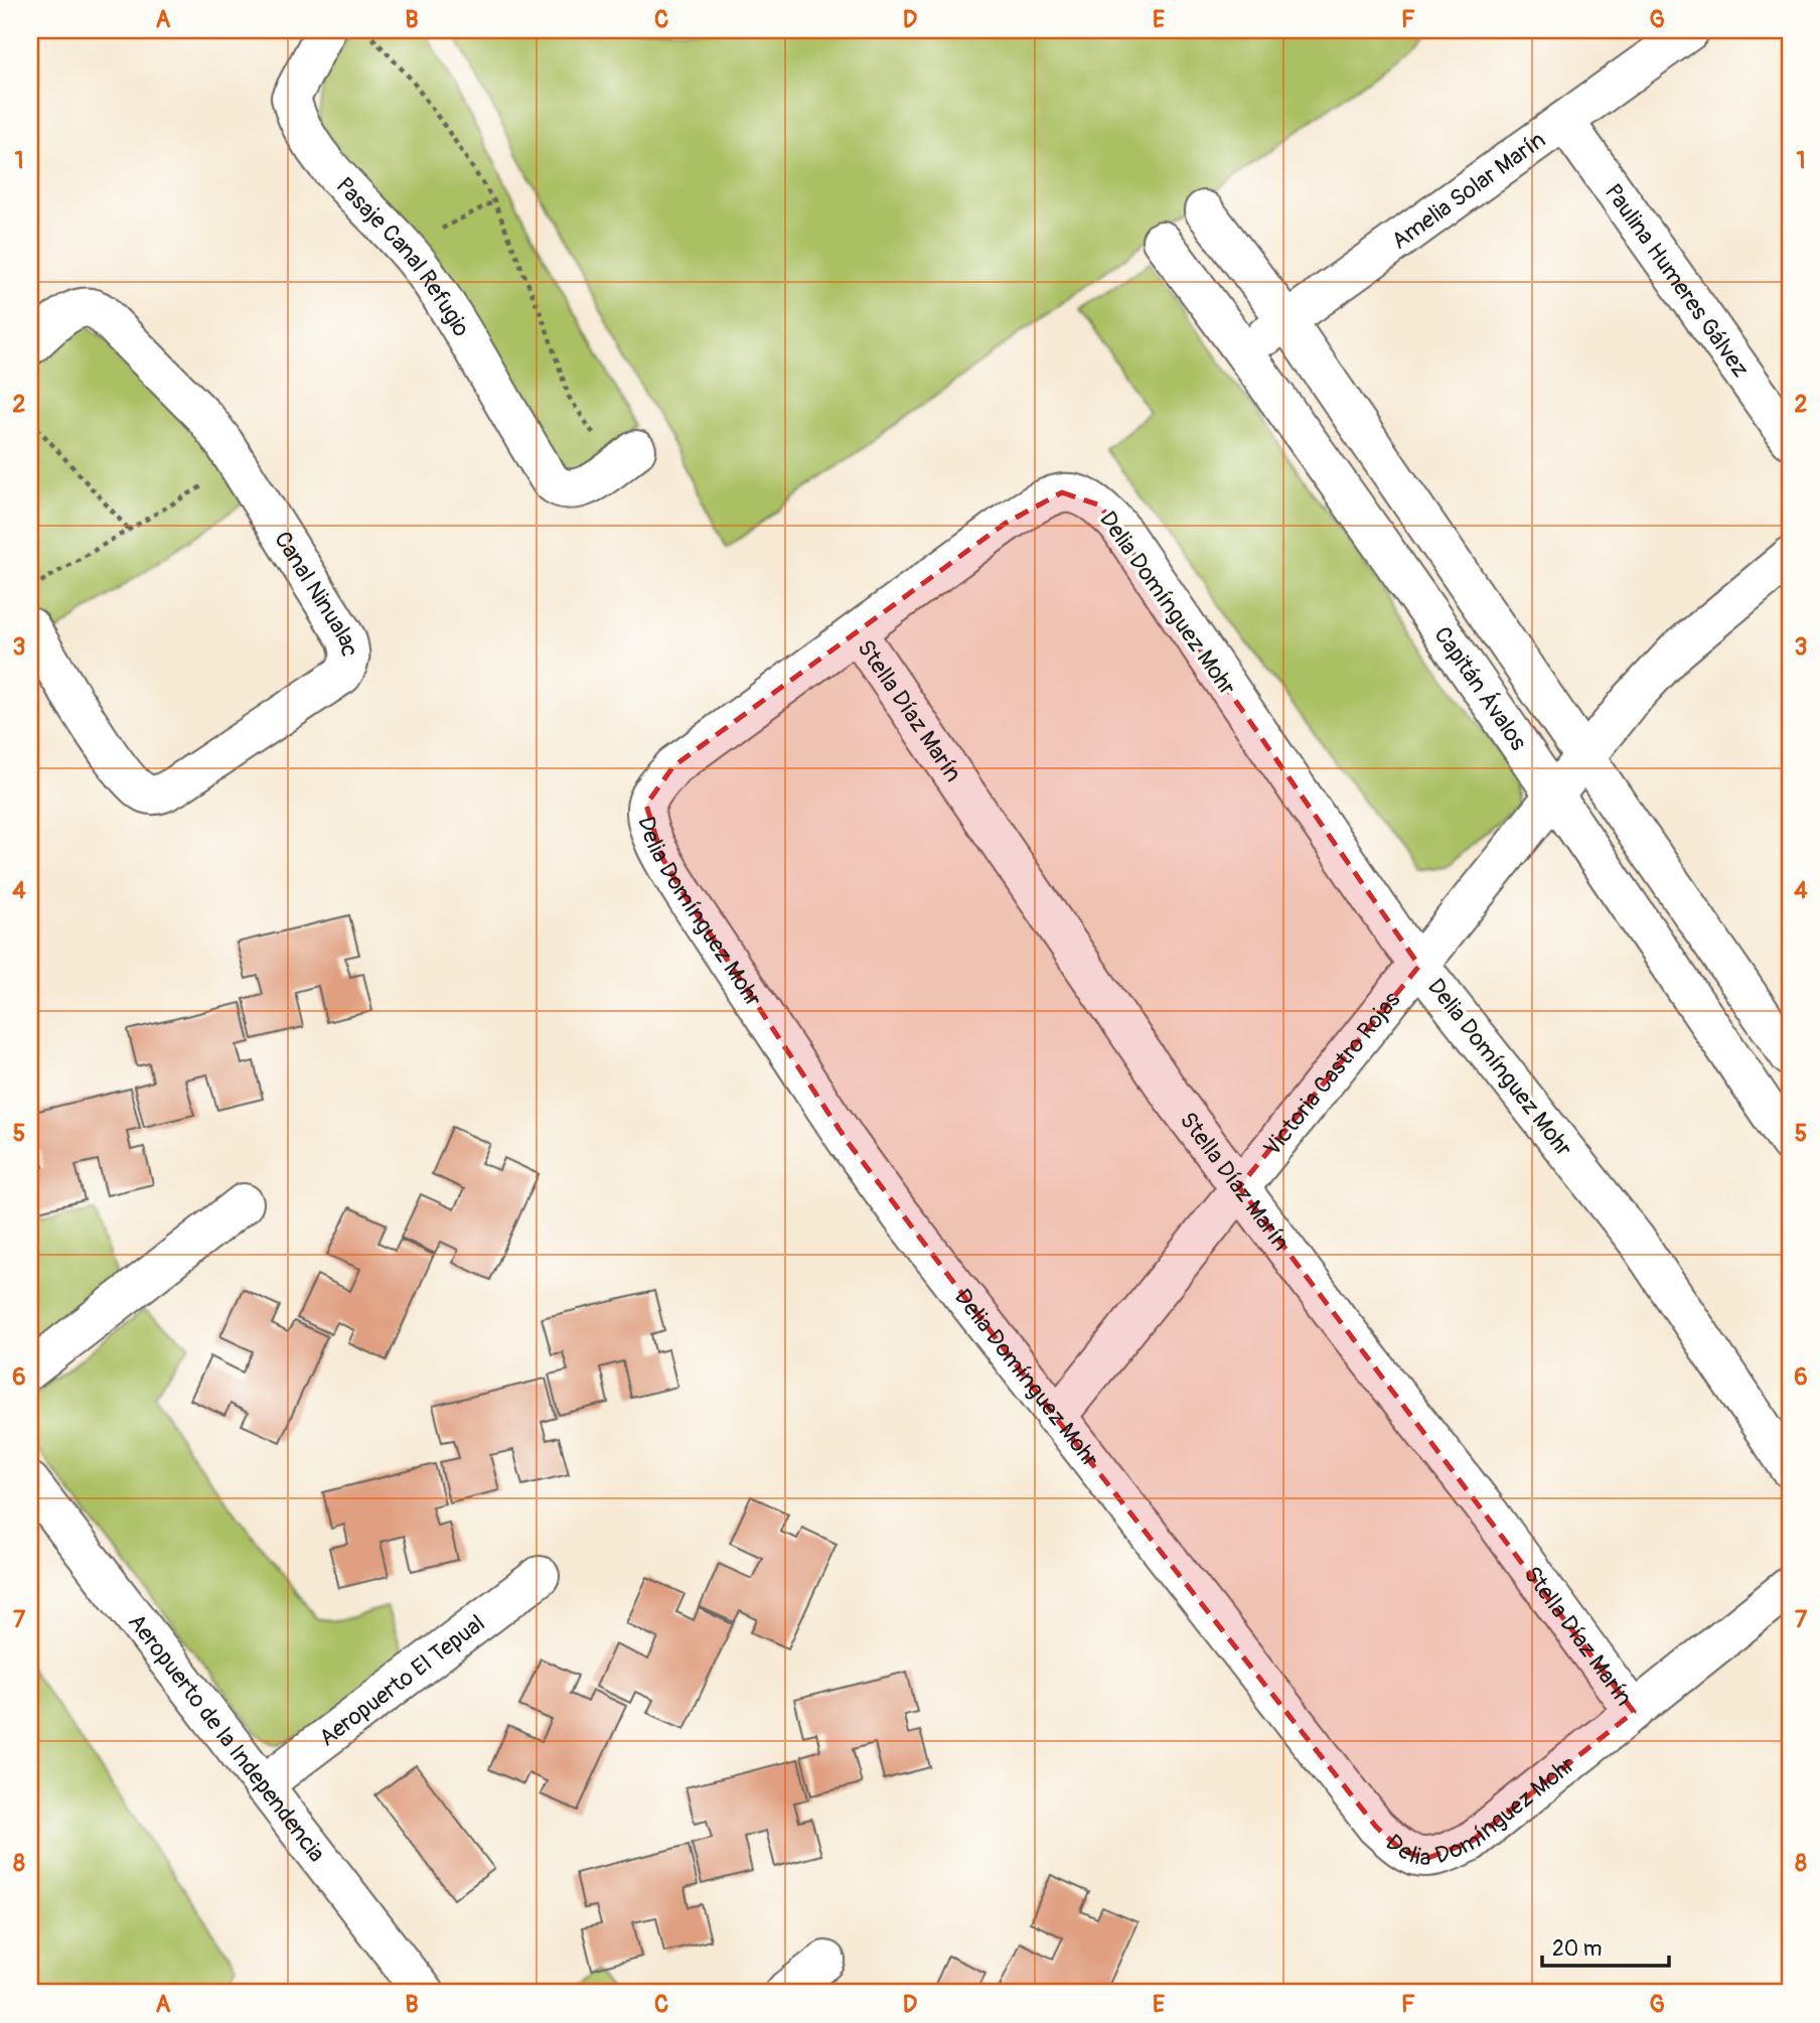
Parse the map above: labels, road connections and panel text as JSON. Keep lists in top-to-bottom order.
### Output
{
  "streets": {
    "street": [
      "Amelia Solar Marín",
      "Pasaje Canal Refugio",
      "Paulina Humeres Gálvez",
      "Canal Ninualac",
      "Delia Domínguez Mohr",
      "Capitán Ávalos",
      "Stella Díaz Marín",
      "Victoria Castro Rojas",
      "Aeropuerto El Tepual",
      "Aeropuerto de la Independencia"
    ]
  },
  "crossings": [
    ["Amelia Solar Marín", "Paulina Humeres Gálvez"],
    ["Amelia Solar Marín", "Capitán Ávalos"],
    ["Delia Domínguez Mohr", "Stella Díaz Marín"],
    ["Delia Domínguez Mohr", "Victoria Castro Rojas"],
    ["Capitán Ávalos", "Victoria Castro Rojas"],
    ["Stella Díaz Marín", "Victoria Castro Rojas"],
    ["Aeropuerto El Tepual", "Aeropuerto de la Independencia"]
  ],
  "scale_bar": "20 m",
  "grid": {
    "columns": [
      "A",
      "B",
      "C",
      "D",
      "E",
      "F",
      "G"
    ],
    "rows": [
      "1",
      "2",
      "3",
      "4",
      "5",
      "6",
      "7",
      "8"
    ]
  }
}
